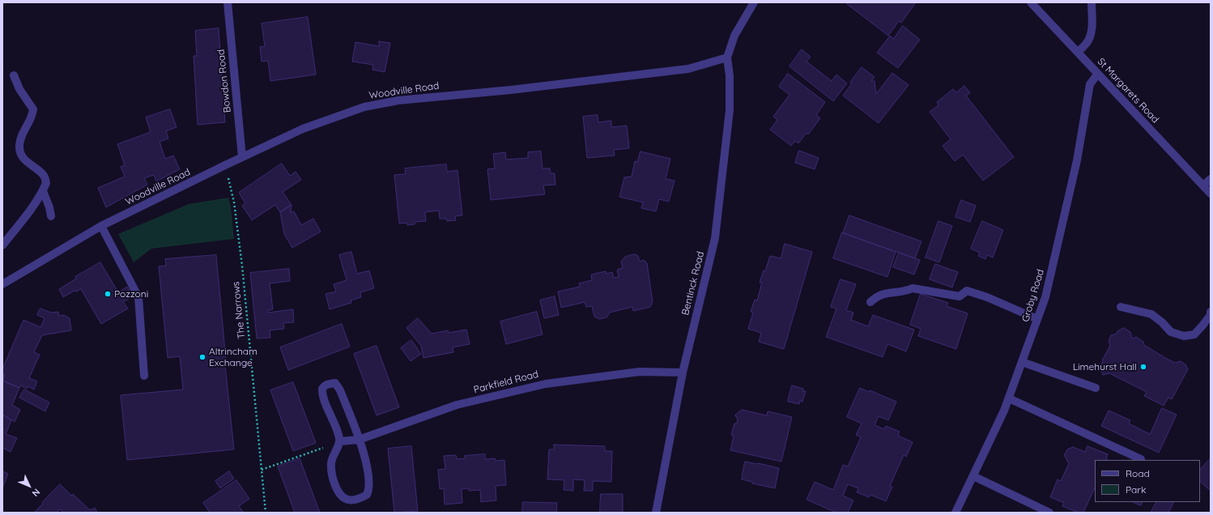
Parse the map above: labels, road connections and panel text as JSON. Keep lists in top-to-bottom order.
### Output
{
  "streets": {
    "street": [
      "Bowdon Road",
      "Woodville Road",
      "St Margarets Road",
      "Bentinck Road",
      "Groby Road",
      "Parkfield Road"
    ],
    "path": ["The Narrows"]
  },
  "crossings": [
    ["Bowdon Road", "Woodville Road"],
    ["Woodville Road", "Bentinck Road"],
    ["Woodville Road", "The Narrows"],
    ["St Margarets Road", "Groby Road"],
    ["Bentinck Road", "Parkfield Road"]
  ],
  "places": ["Pozzoni", "Altrincham Exchange", "Limehurst Hall"],
  "legend": ["Road", "Park"],
  "north": "bottom right"
}
